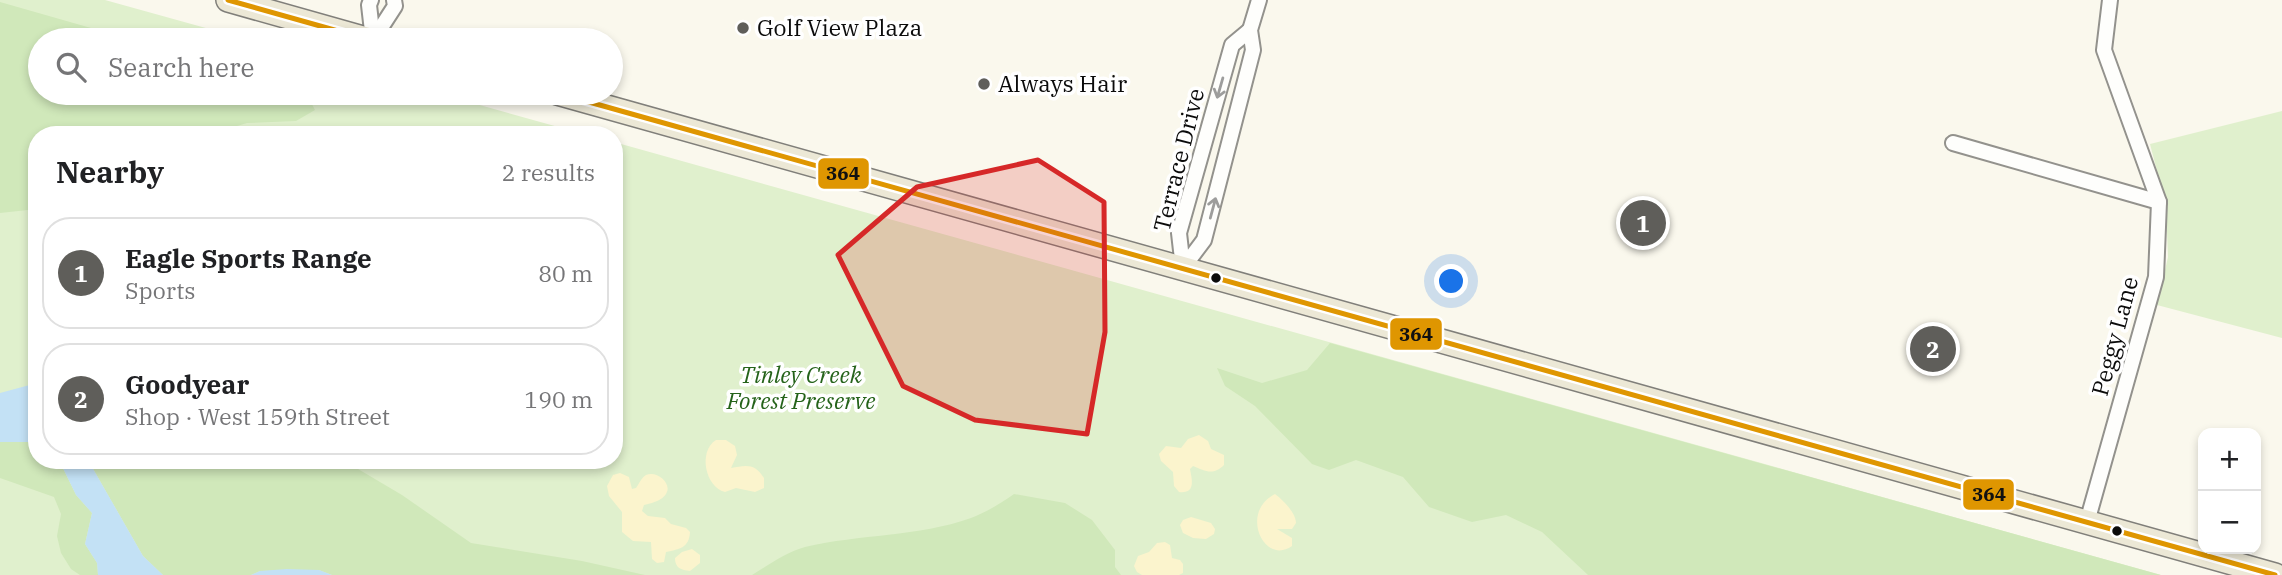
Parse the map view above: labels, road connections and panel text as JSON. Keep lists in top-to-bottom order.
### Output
{
  "streets": {
    "street": ["Terrace Drive", "Peggy Lane"]
  },
  "parks": ["Tinley Creek Forest Preserve"],
  "places": ["Golf View Plaza", "Always Hair"],
  "lines": ["transit line 364"],
  "page": {
    "search": "Search here",
    "heading": ["Nearby", "2 results"],
    "pins": ["1", "2"],
    "list": [
      {
        "mark": "1",
        "name": "Eagle Sports Range",
        "note": "Sports",
        "value": "80 m"
      },
      {
        "mark": "2",
        "name": "Goodyear",
        "note": "Shop · West 159th Street",
        "value": "190 m"
      }
    ],
    "map_buttons": ["+", "−"]
  }
}
